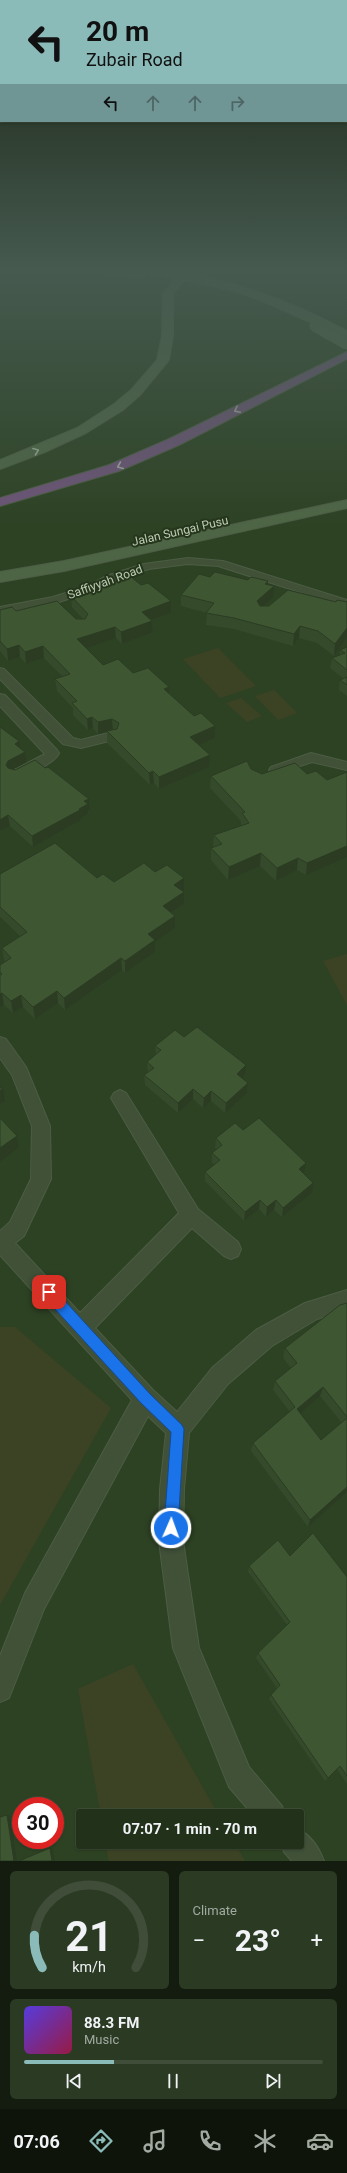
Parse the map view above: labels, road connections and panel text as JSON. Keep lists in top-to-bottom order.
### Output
{
  "streets": {
    "main road": ["Jalan Sungai Pusu"],
    "street": ["Saffiyyah Road"]
  },
  "page": {
    "turn": ["20 m", "Zubair Road"],
    "limit": "30",
    "trip": "07:07 · 1 min · 70 m",
    "tile": "Climate",
    "heat": ["−", "23°", "+"],
    "song": ["88.3 FM", "Music"],
    "tabs": "07:06",
    "gauge": ["21", "km/h"]
  }
}
